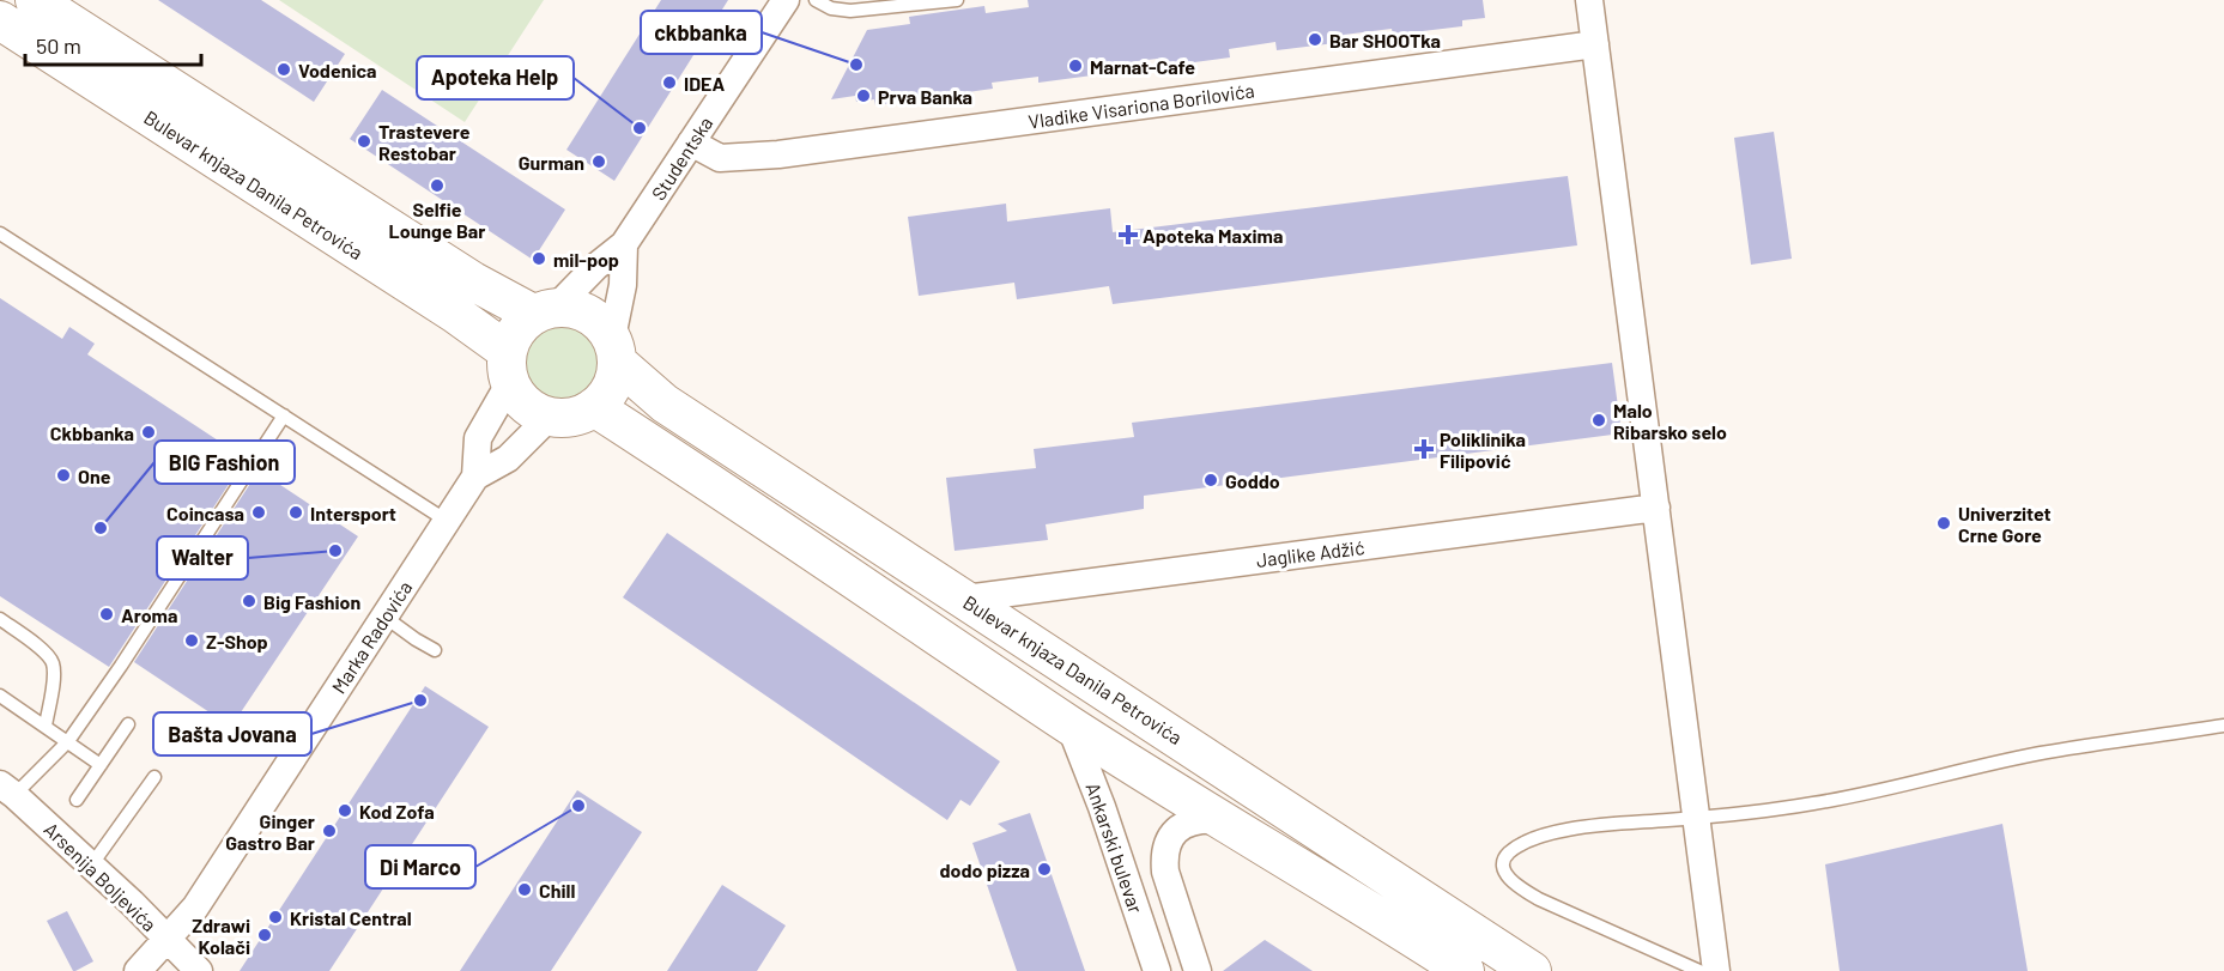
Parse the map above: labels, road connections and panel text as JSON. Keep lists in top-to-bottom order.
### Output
{
  "streets": {
    "main road": ["Bulevar knjaza Danila Petrovića"],
    "street": [
      "Vladike Visariona Borilovića",
      "Studentska",
      "Jaglike Adžić",
      "Marka Radovića",
      "Ankarski bulevar",
      "Arsenija Boljevića"
    ]
  },
  "crossings": [
    ["Vladike Visariona Borilovića", "Studentska"],
    ["Studentska", "Bulevar knjaza Danila Petrovića"],
    ["Studentska", "Marka Radovića"],
    ["Bulevar knjaza Danila Petrovića", "Jaglike Adžić"],
    ["Bulevar knjaza Danila Petrovića", "Marka Radovića"],
    ["Marka Radovića", "Arsenija Boljevića"]
  ],
  "places": {
    "other": [
      "Bar SHOOTka",
      "ckbbanka",
      "Marnat-Cafe",
      "Vodenica",
      "IDEA",
      "Prva Banka",
      "Apoteka Help",
      "Trastevere Restobar",
      "Gurman",
      "Selfie Lounge Bar",
      "mil-pop",
      "Malo Ribarsko selo",
      "Ckbbanka",
      "One",
      "Goddo",
      "Coincasa",
      "Intersport",
      "Univerzitet Crne Gore",
      "BIG Fashion",
      "Walter",
      "Big Fashion",
      "Aroma",
      "Z-Shop",
      "Bašta Jovana",
      "Di Marco",
      "Kod Zofa",
      "Ginger Gastro Bar",
      "dodo pizza",
      "Chill",
      "Kristal Central",
      "Zdrawi Kolači"
    ],
    "health": ["Apoteka Maxima", "Poliklinika Filipović"]
  },
  "scale_bar": "50 m"
}
